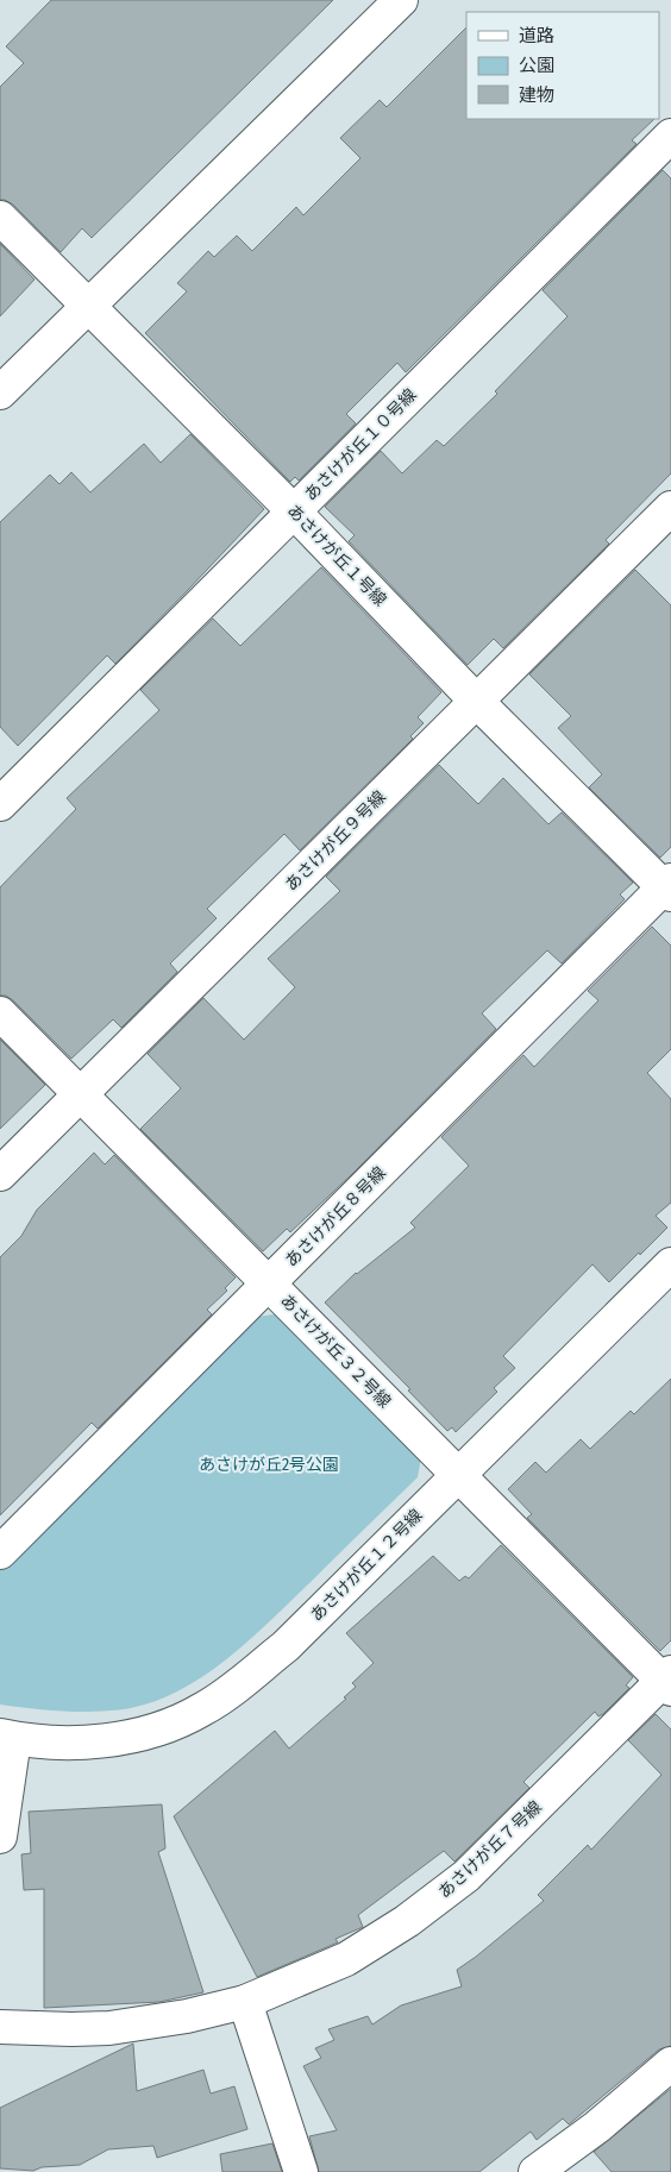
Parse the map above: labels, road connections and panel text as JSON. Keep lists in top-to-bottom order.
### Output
{
  "streets": {
    "street": [
      "あさけが丘１０号線",
      "あさけが丘１号線",
      "あさけが丘９号線",
      "あさけが丘８号線",
      "あさけが丘３２号線",
      "あさけが丘１２号線",
      "あさけが丘７号線"
    ]
  },
  "crossings": [
    ["あさけが丘１０号線", "あさけが丘１号線"],
    ["あさけが丘１号線", "あさけが丘９号線"],
    ["あさけが丘１号線", "あさけが丘８号線"],
    ["あさけが丘９号線", "あさけが丘３２号線"],
    ["あさけが丘８号線", "あさけが丘３２号線"],
    ["あさけが丘３２号線", "あさけが丘１２号線"],
    ["あさけが丘３２号線", "あさけが丘７号線"]
  ],
  "parks": ["あさけが丘2号公園"],
  "legend": ["道路", "公園", "建物"]
}
